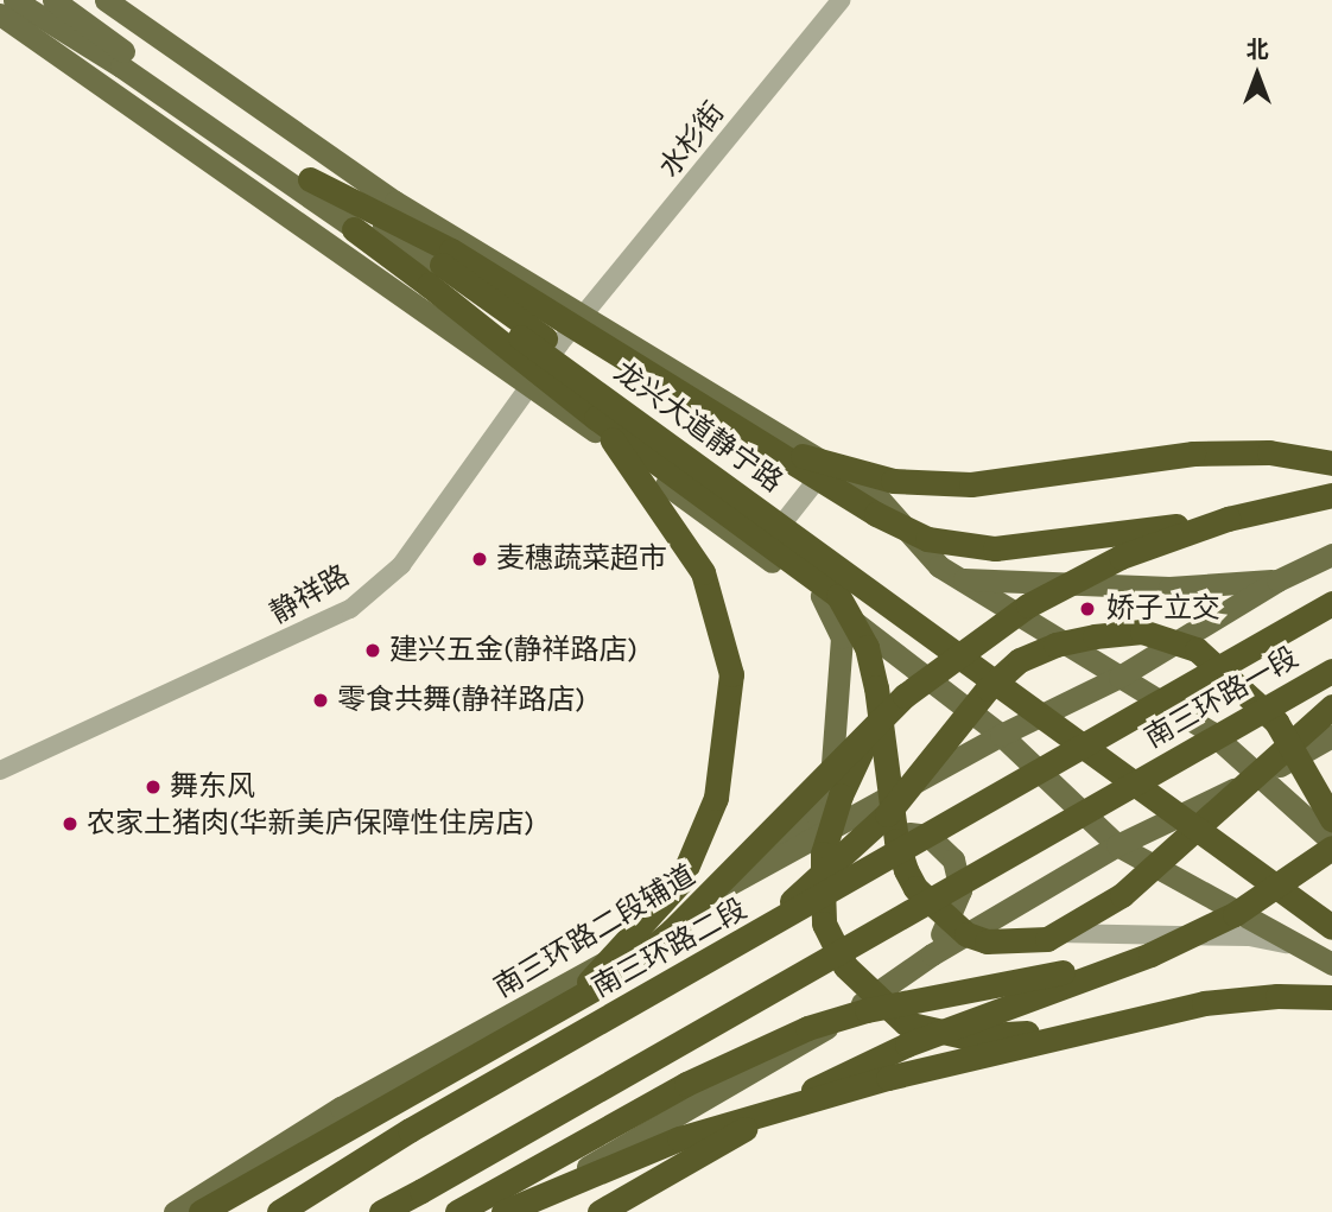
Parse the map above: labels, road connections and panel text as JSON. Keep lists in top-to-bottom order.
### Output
{
  "streets": {
    "highway": ["龙兴大道静宁路", "南三环路一段", "南三环路二段"],
    "main road": ["南三环路二段辅道"],
    "street": ["水杉街", "静祥路"]
  },
  "crossings": [
    ["水杉街", "静祥路"],
    ["南三环路一段", "南三环路二段"]
  ],
  "places": [
    "麦穗蔬菜超市",
    "娇子立交",
    "建兴五金(静祥路店)",
    "零食共舞(静祥路店)",
    "舞东风",
    "农家土猪肉(华新美庐保障性住房店)"
  ],
  "north": "top"
}
